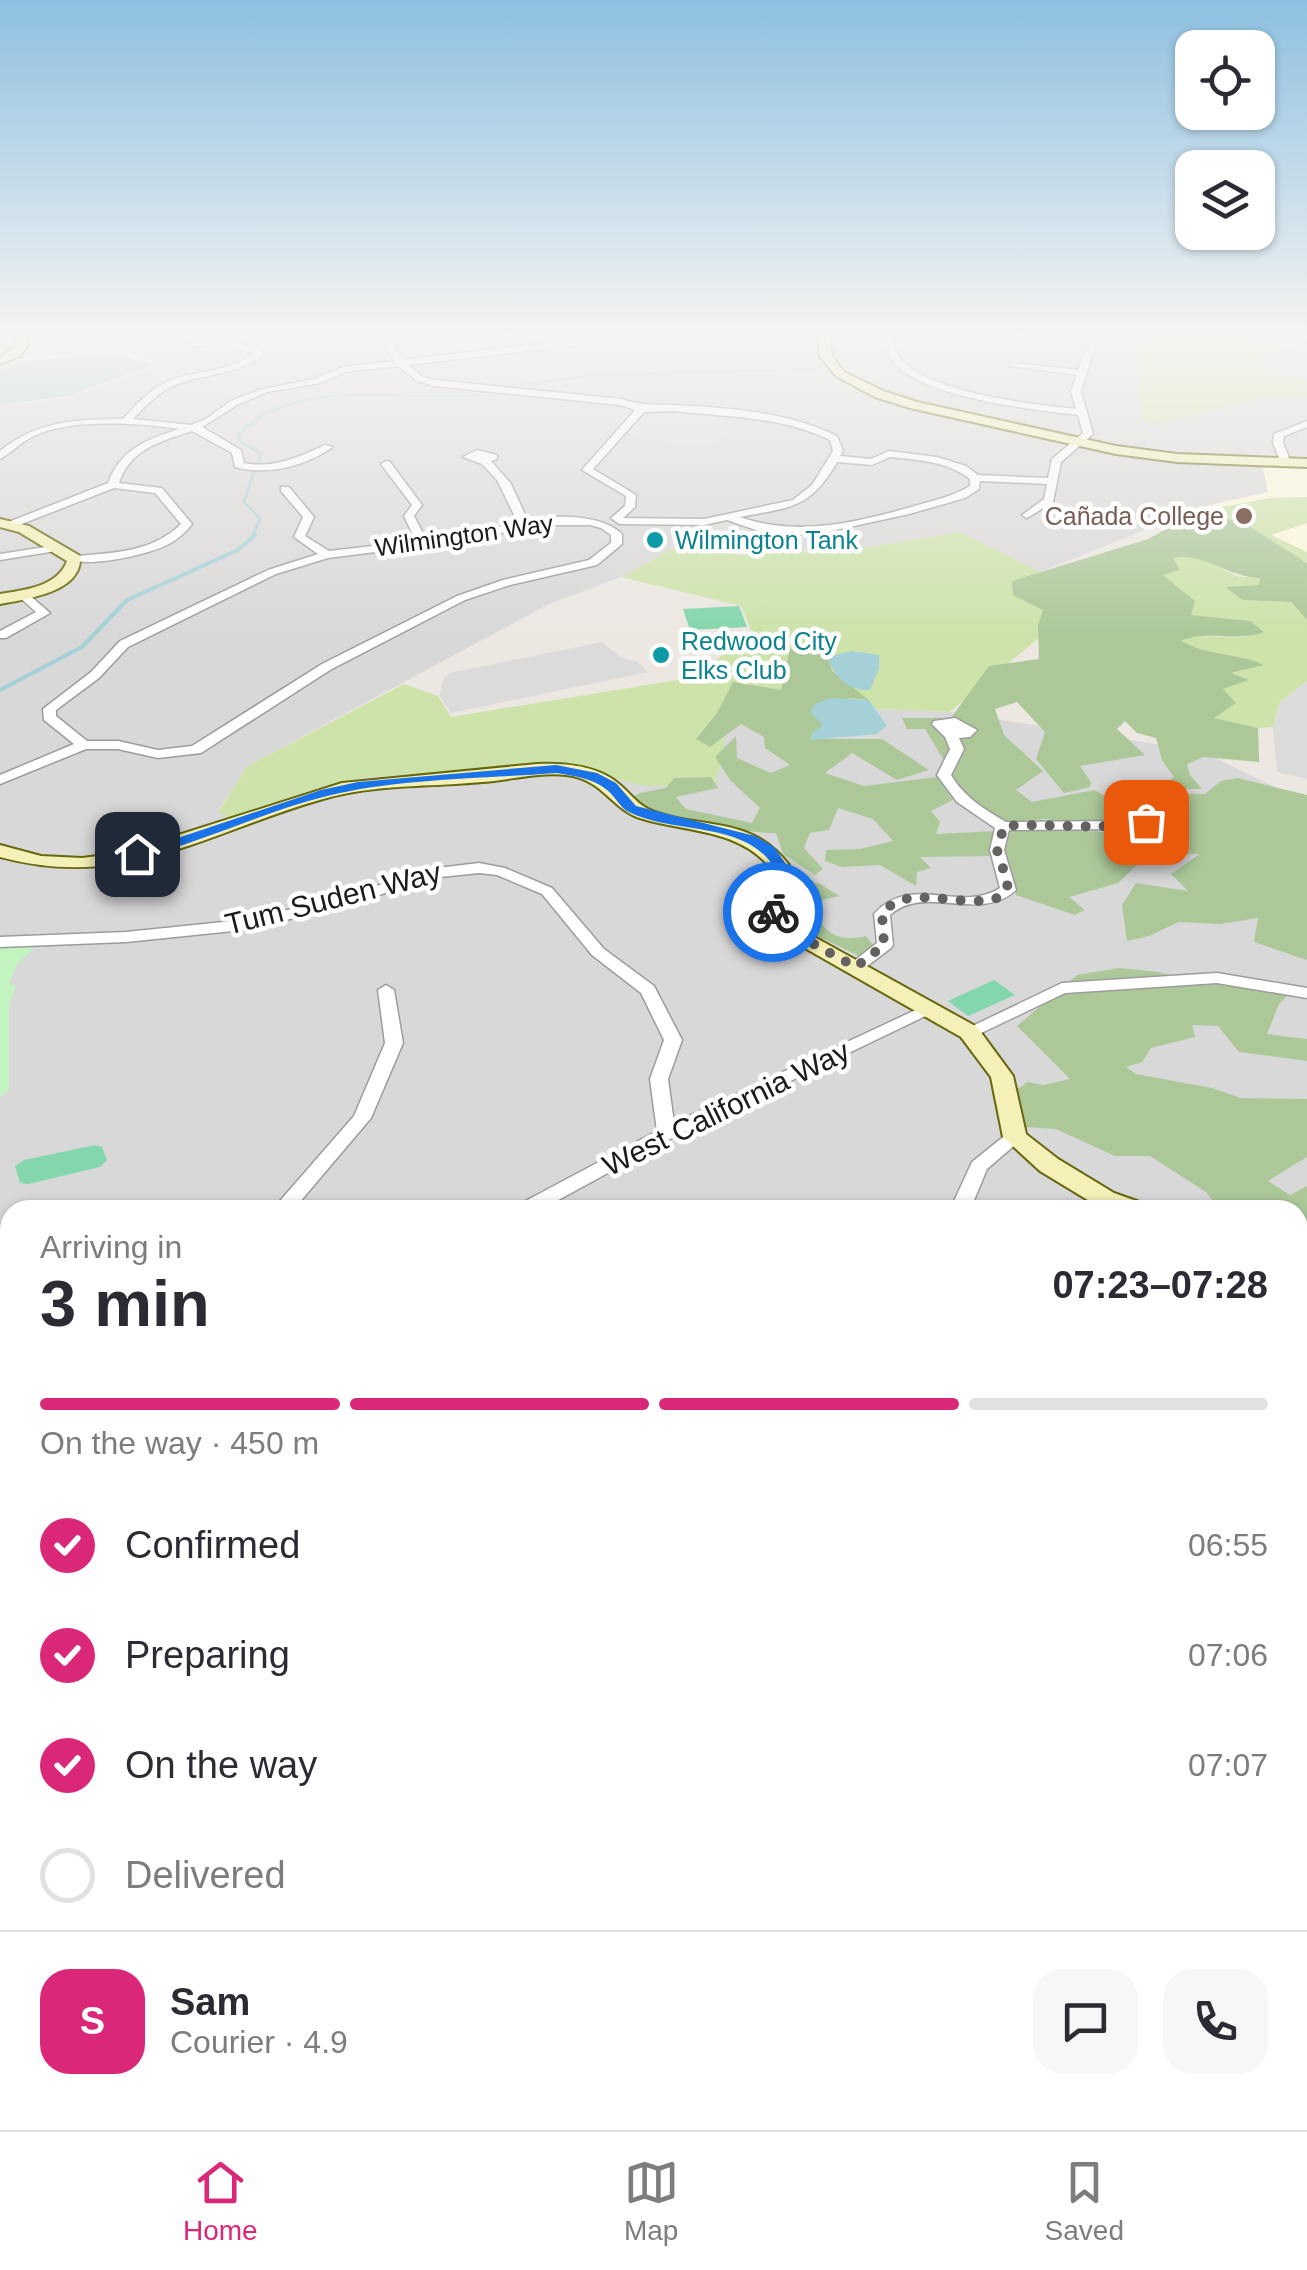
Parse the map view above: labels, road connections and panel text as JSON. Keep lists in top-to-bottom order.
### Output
{
  "streets": {
    "street": ["Wilmington Way", "Tum Suden Way", "West California Way"]
  },
  "crossings": [
    ["Tum Suden Way", "West California Way"]
  ],
  "places": ["Cañada College", "Wilmington Tank", "Redwood City Elks Club"],
  "page": {
    "heading": ["3 min", "Arriving in", "07:23–07:28"],
    "panel": ["Sam", "Courier · 4.9"],
    "bar": "On the way · 450 m",
    "list": [
      ["Confirmed", "06:55"],
      ["Preparing", "07:06"],
      ["On the way", "07:07"],
      "Delivered"
    ],
    "round": "S",
    "tabs": ["Home", "Map", "Saved"]
  }
}
